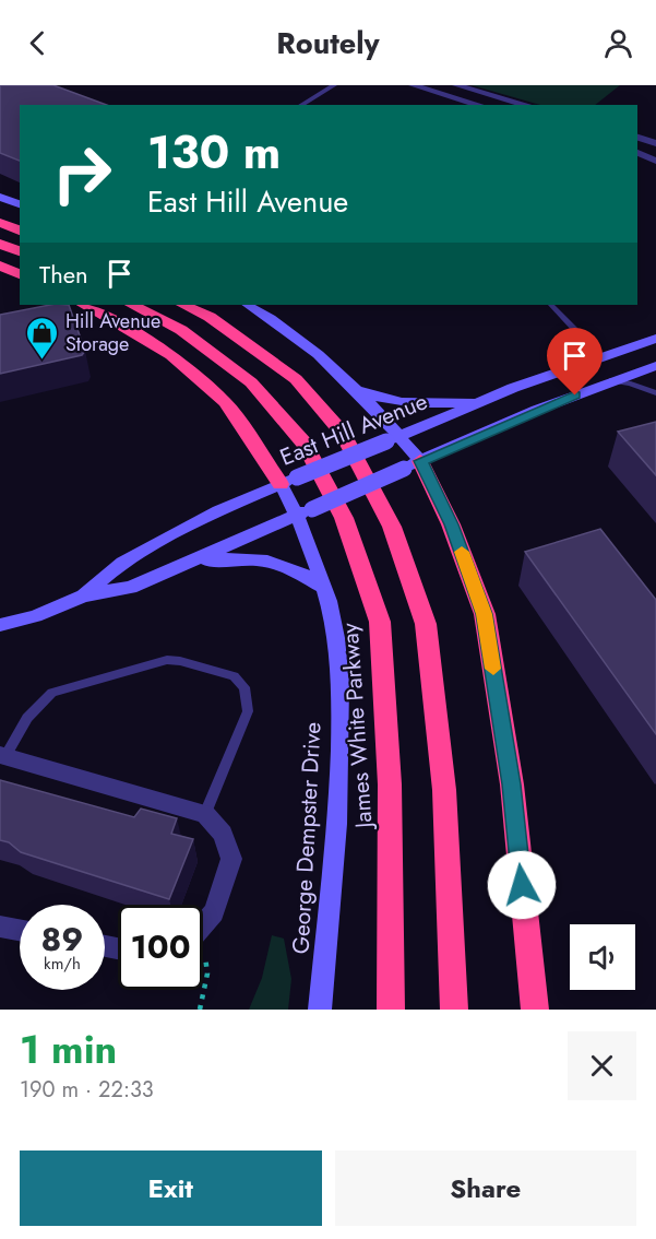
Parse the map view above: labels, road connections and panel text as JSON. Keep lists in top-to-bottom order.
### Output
{
  "streets": {
    "highway": ["James White Parkway"],
    "main road": ["East Hill Avenue", "George Dempster Drive"]
  },
  "crossings": [
    ["East Hill Avenue", "George Dempster Drive"]
  ],
  "places": {
    "shop": ["Hill Avenue Storage"]
  },
  "page": {
    "header": "Routely",
    "turn": ["130 m", "East Hill Avenue"],
    "then": "Then",
    "speed": "89 km/h",
    "limit": "100",
    "heading": ["1 min", "190 m · 22:33"],
    "buttons": ["Exit", "Share"]
  }
}
